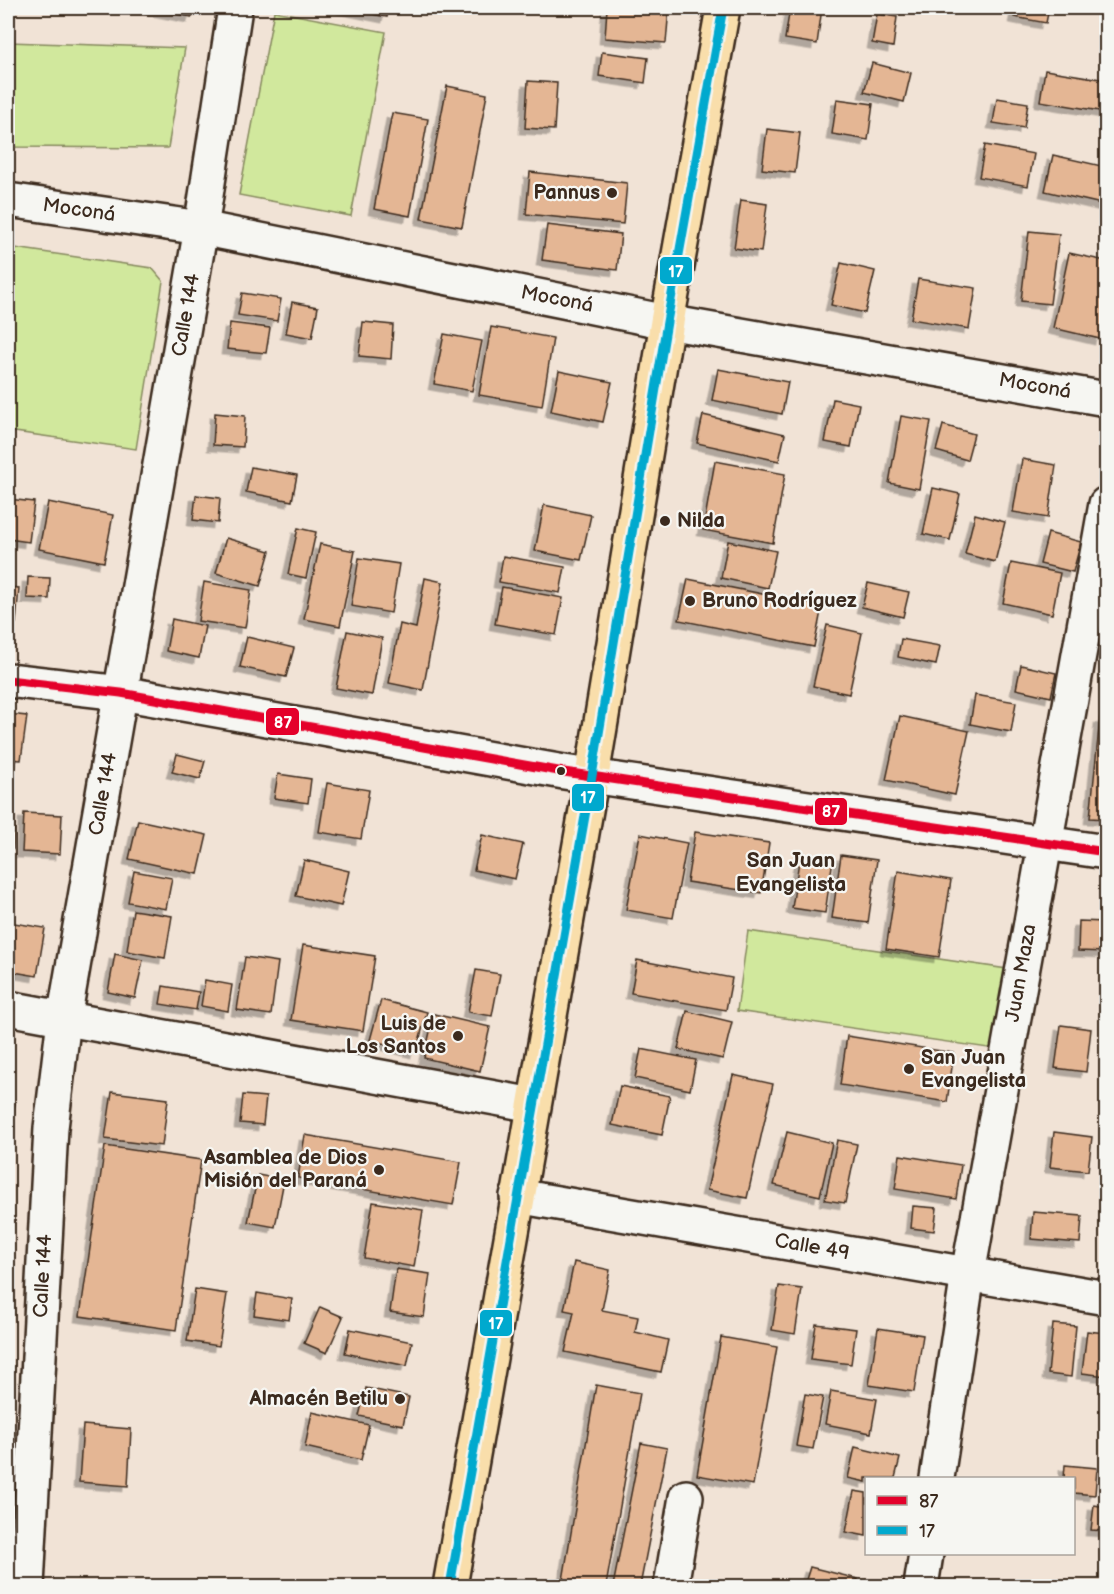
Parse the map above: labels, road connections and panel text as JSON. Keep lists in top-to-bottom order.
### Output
{
  "streets": {
    "street": [
      "Moconá",
      "Calle 144",
      "Juan Maza",
      "Calle 49"
    ]
  },
  "crossings": [
    ["Moconá", "Calle 144"],
    ["Juan Maza", "Calle 49"]
  ],
  "districts": ["San Juan Evangelista"],
  "places": [
    "Pannus",
    "Nilda",
    "Bruno Rodríguez",
    "Luis de Los Santos",
    "San Juan Evangelista",
    "Asamblea de Dios Misión del Paraná",
    "Almacén Betilu"
  ],
  "lines": ["transit line 17", "transit line 87"],
  "legend": ["87", "17"]
}
